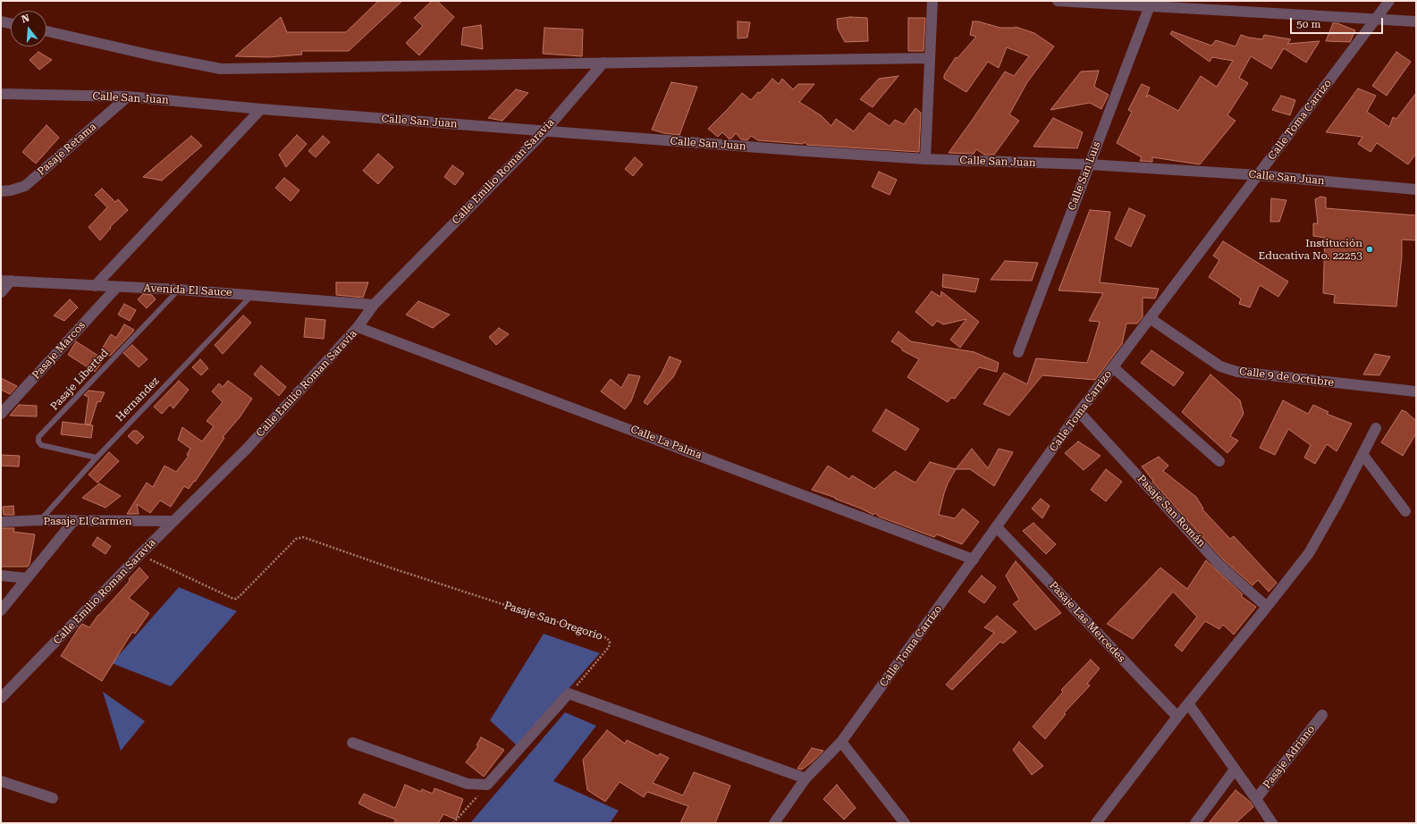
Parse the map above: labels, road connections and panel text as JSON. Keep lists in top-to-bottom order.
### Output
{
  "streets": {
    "street": [
      "Calle San Juan",
      "Calle Toma Carrizo",
      "Pasaje Retama",
      "Calle Emilio Roman Saravia",
      "Calle San Luis",
      "Avenida El Sauce",
      "Pasaje Marcos",
      "Calle 9 de Octubre",
      "Calle La Palma",
      "Pasaje San Román",
      "Pasaje El Carmen",
      "Pasaje Las Mercedes",
      "Pasaje Adriano"
    ],
    "lane": ["Pasaje Libertad", "Hernandez"],
    "path": ["Pasaje San Oregorio"]
  },
  "crossings": [
    ["Calle San Juan", "Calle Toma Carrizo"],
    ["Calle San Juan", "Pasaje Retama"],
    ["Calle San Juan", "Calle Emilio Roman Saravia"],
    ["Calle San Juan", "Calle San Luis"],
    ["Calle Toma Carrizo", "Calle 9 de Octubre"],
    ["Calle Toma Carrizo", "Calle La Palma"],
    ["Calle Toma Carrizo", "Pasaje San Román"],
    ["Calle Toma Carrizo", "Pasaje Las Mercedes"],
    ["Calle Emilio Roman Saravia", "Avenida El Sauce"],
    ["Calle Emilio Roman Saravia", "Calle La Palma"],
    ["Calle Emilio Roman Saravia", "Pasaje El Carmen"],
    ["Calle Emilio Roman Saravia", "Pasaje San Oregorio"],
    ["Avenida El Sauce", "Pasaje Marcos"],
    ["Avenida El Sauce", "Pasaje Libertad"],
    ["Avenida El Sauce", "Hernandez"],
    ["Pasaje Libertad", "Hernandez"],
    ["Hernandez", "Pasaje El Carmen"]
  ],
  "places": ["Institución Educativa No. 22253"],
  "scale_bar": "50 m",
  "north": "top"
}
